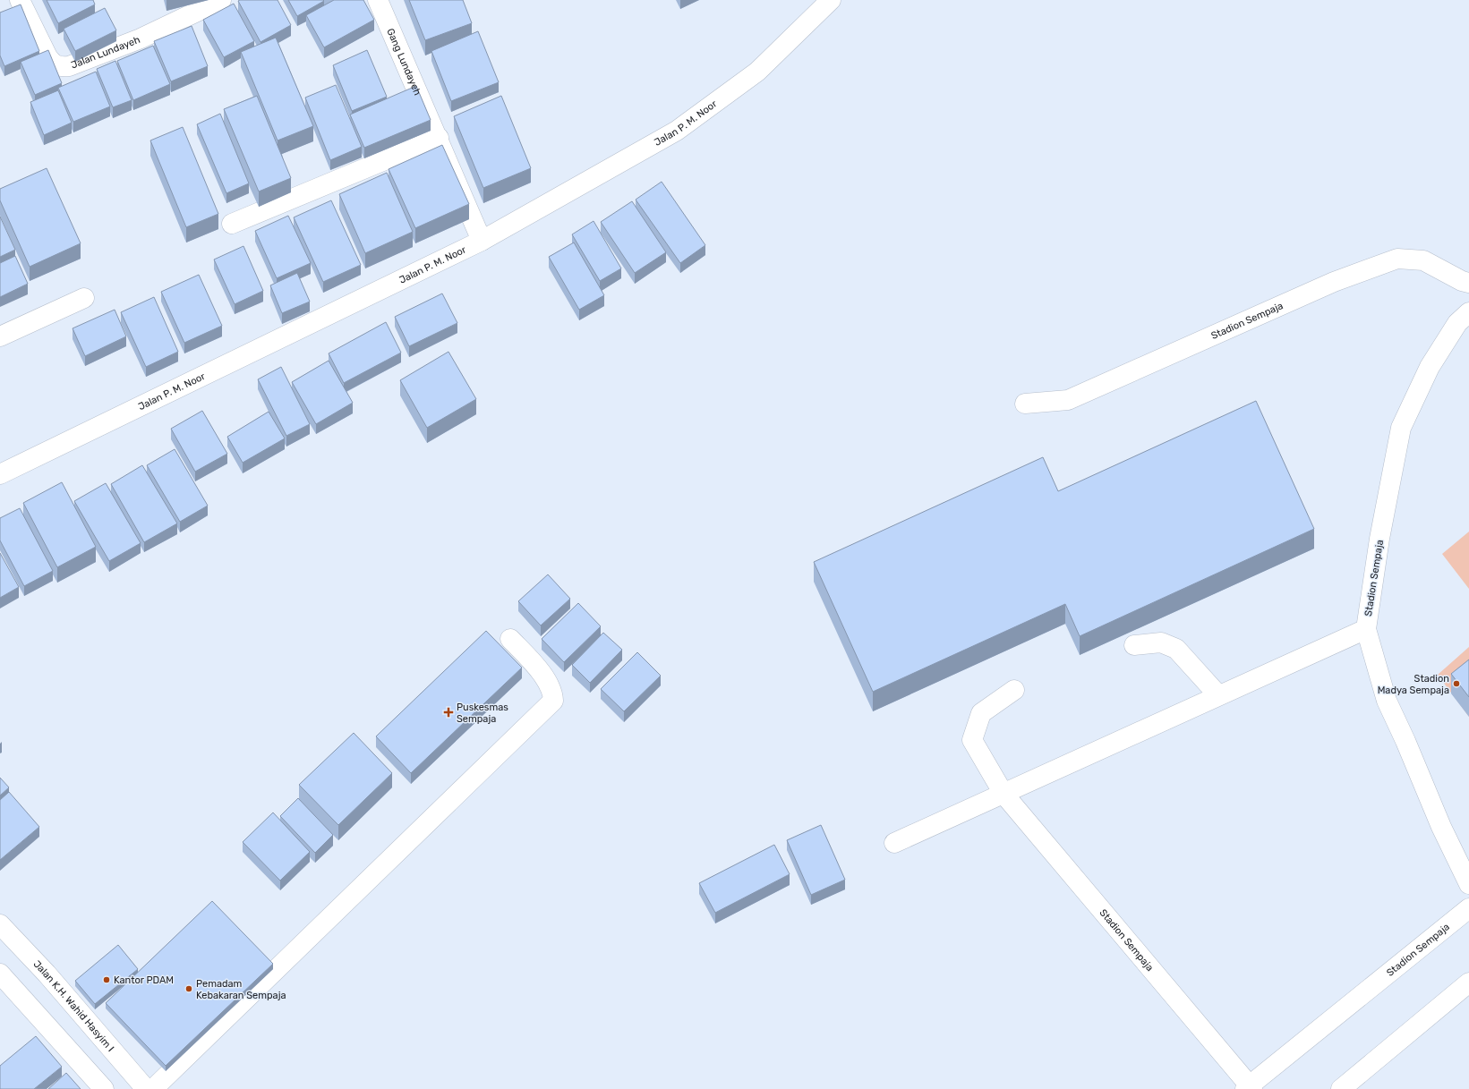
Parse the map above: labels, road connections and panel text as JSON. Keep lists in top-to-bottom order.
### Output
{
  "streets": {
    "main road": [
      "Jalan Lundayeh",
      "Gang Lundayeh",
      "Jalan P. M. Noor",
      "Stadion Sempaja",
      "Jalan K.H. Wahid Hasyim I"
    ]
  },
  "crossings": [
    ["Gang Lundayeh", "Jalan P. M. Noor"]
  ],
  "places": {
    "other": ["Stadion Madya Sempaja", "Kantor PDAM", "Pemadam Kebakaran Sempaja"],
    "health": ["Puskesmas Sempaja"]
  }
}
